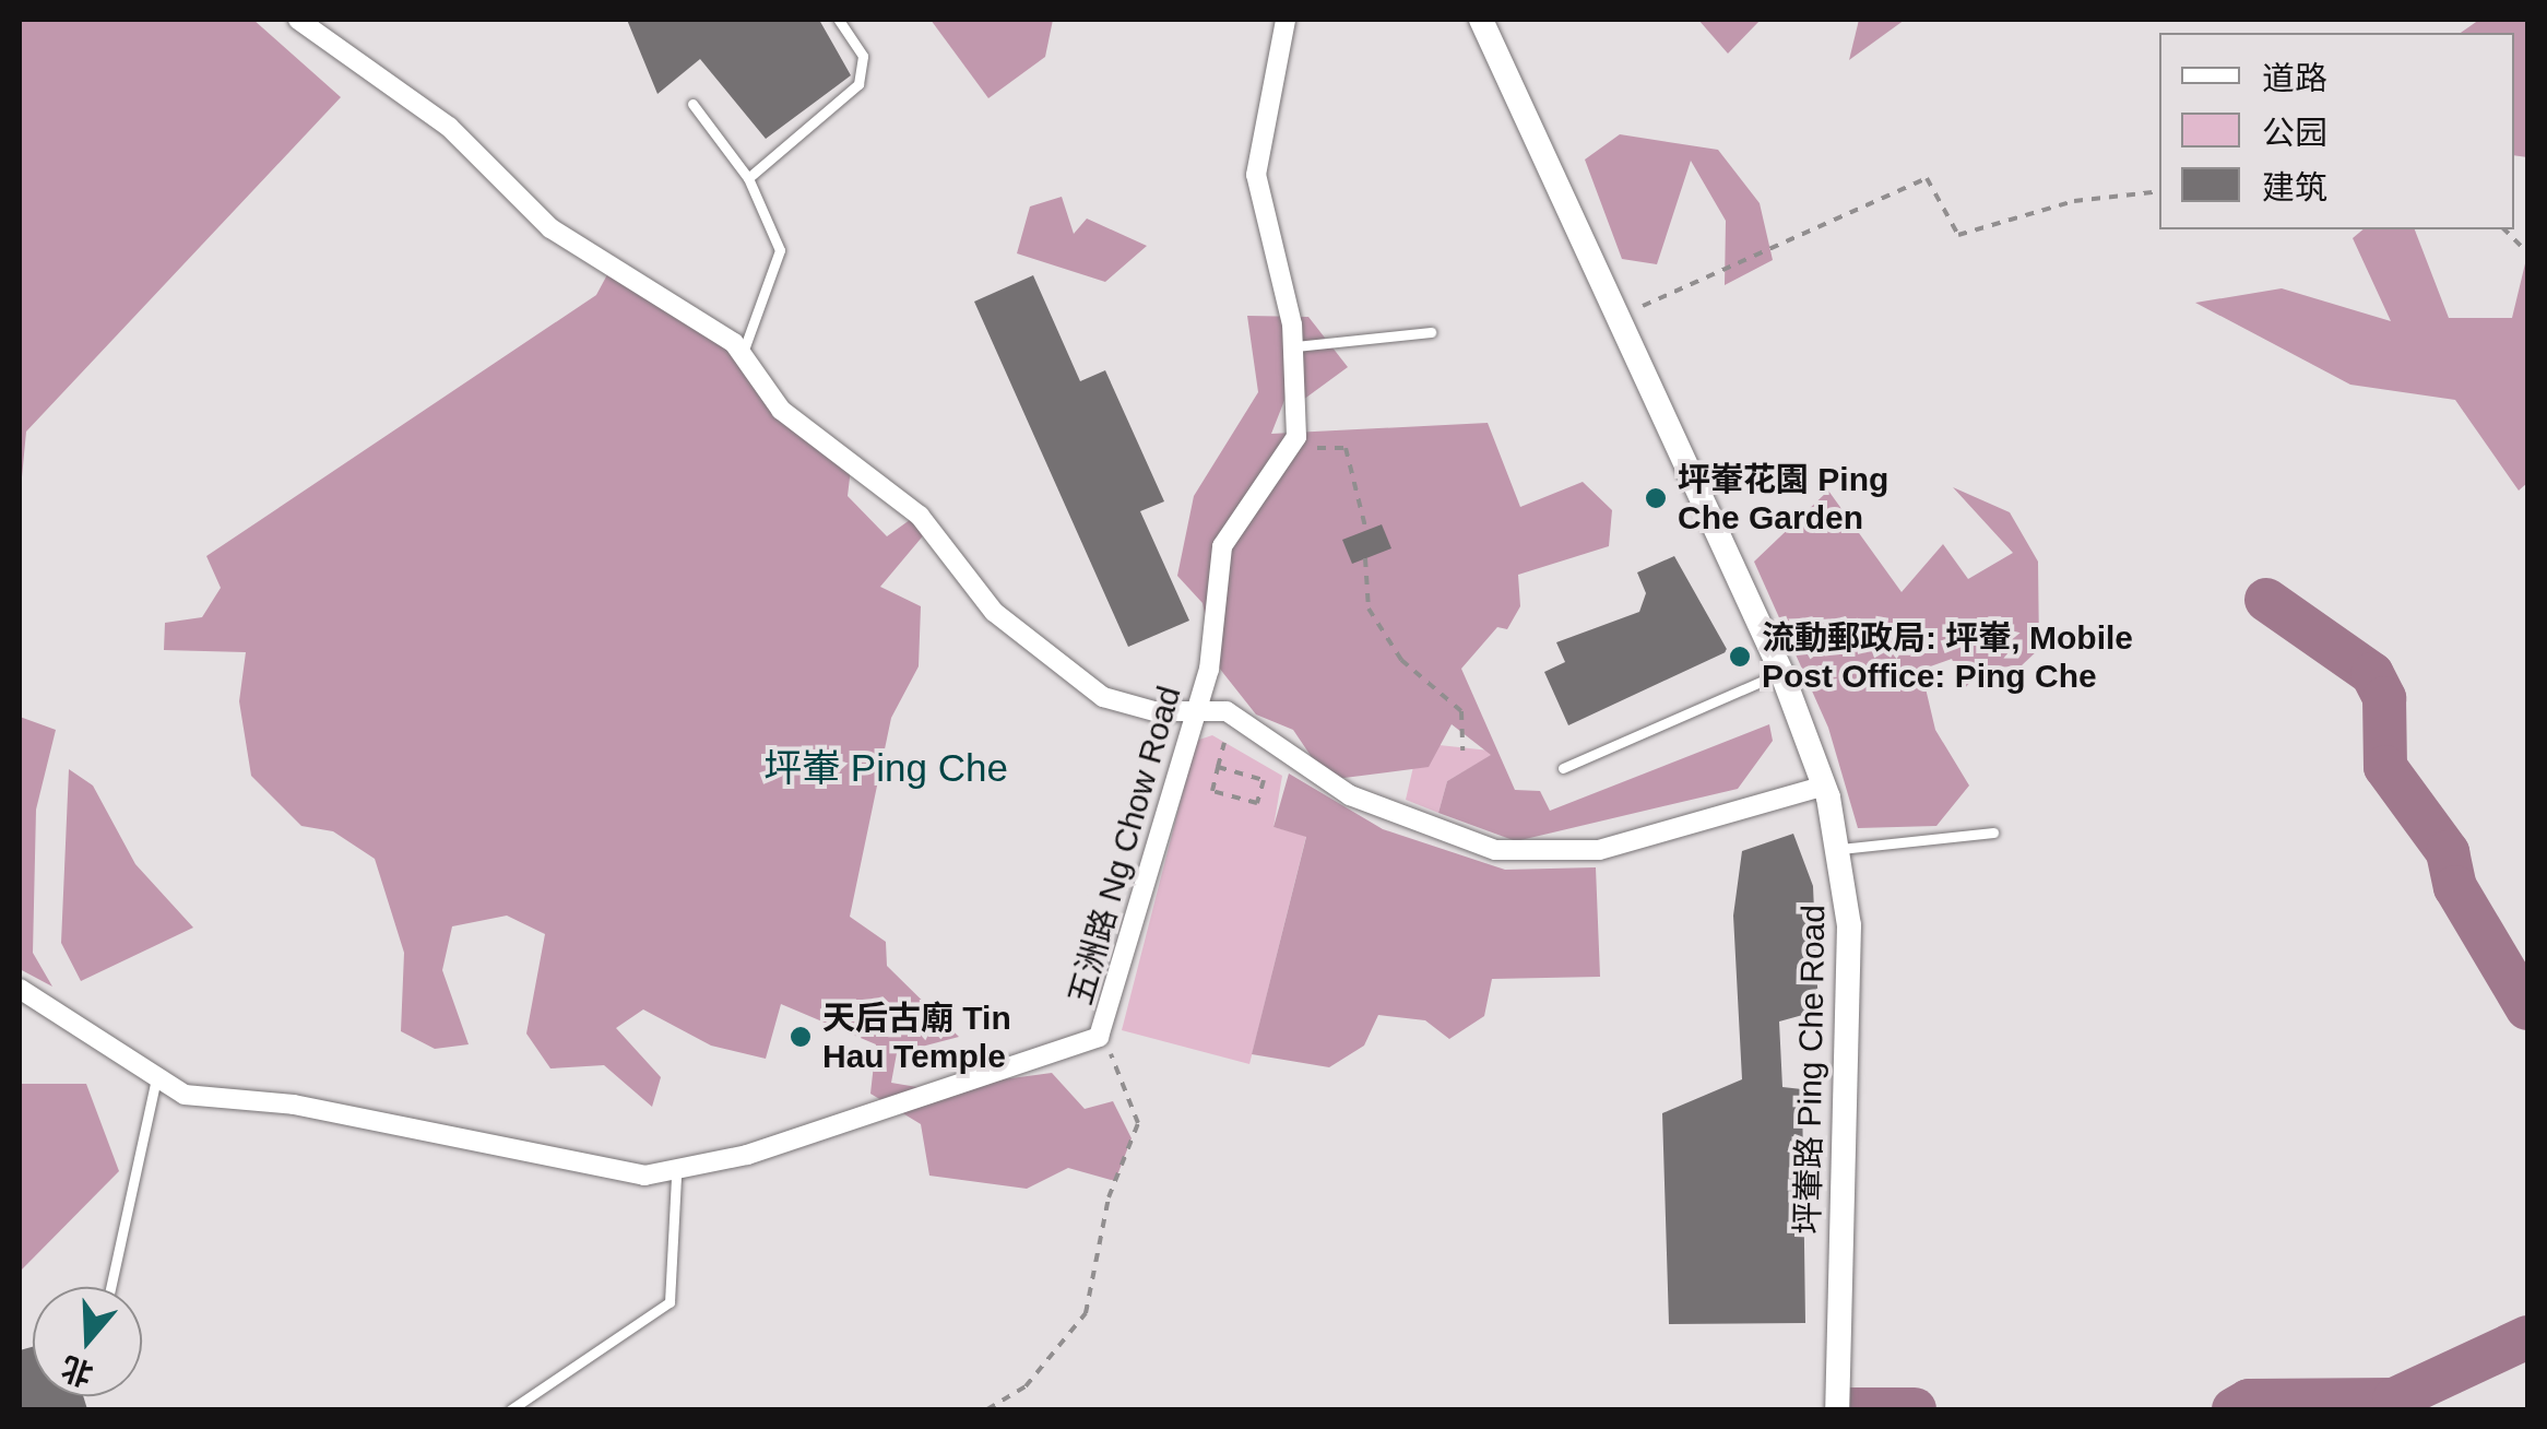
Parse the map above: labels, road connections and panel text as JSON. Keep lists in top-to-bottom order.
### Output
{
  "streets": {
    "street": ["五洲路 Ng Chow Road", "坪輋路 Ping Che Road"]
  },
  "districts": ["坪輋 Ping Che"],
  "places": ["坪輋花園 Ping Che Garden", "流動郵政局: 坪輋, Mobile Post Office: Ping Che", "天后古廟 Tin Hau Temple"],
  "legend": ["道路", "公园", "建筑"],
  "north": "bottom"
}
